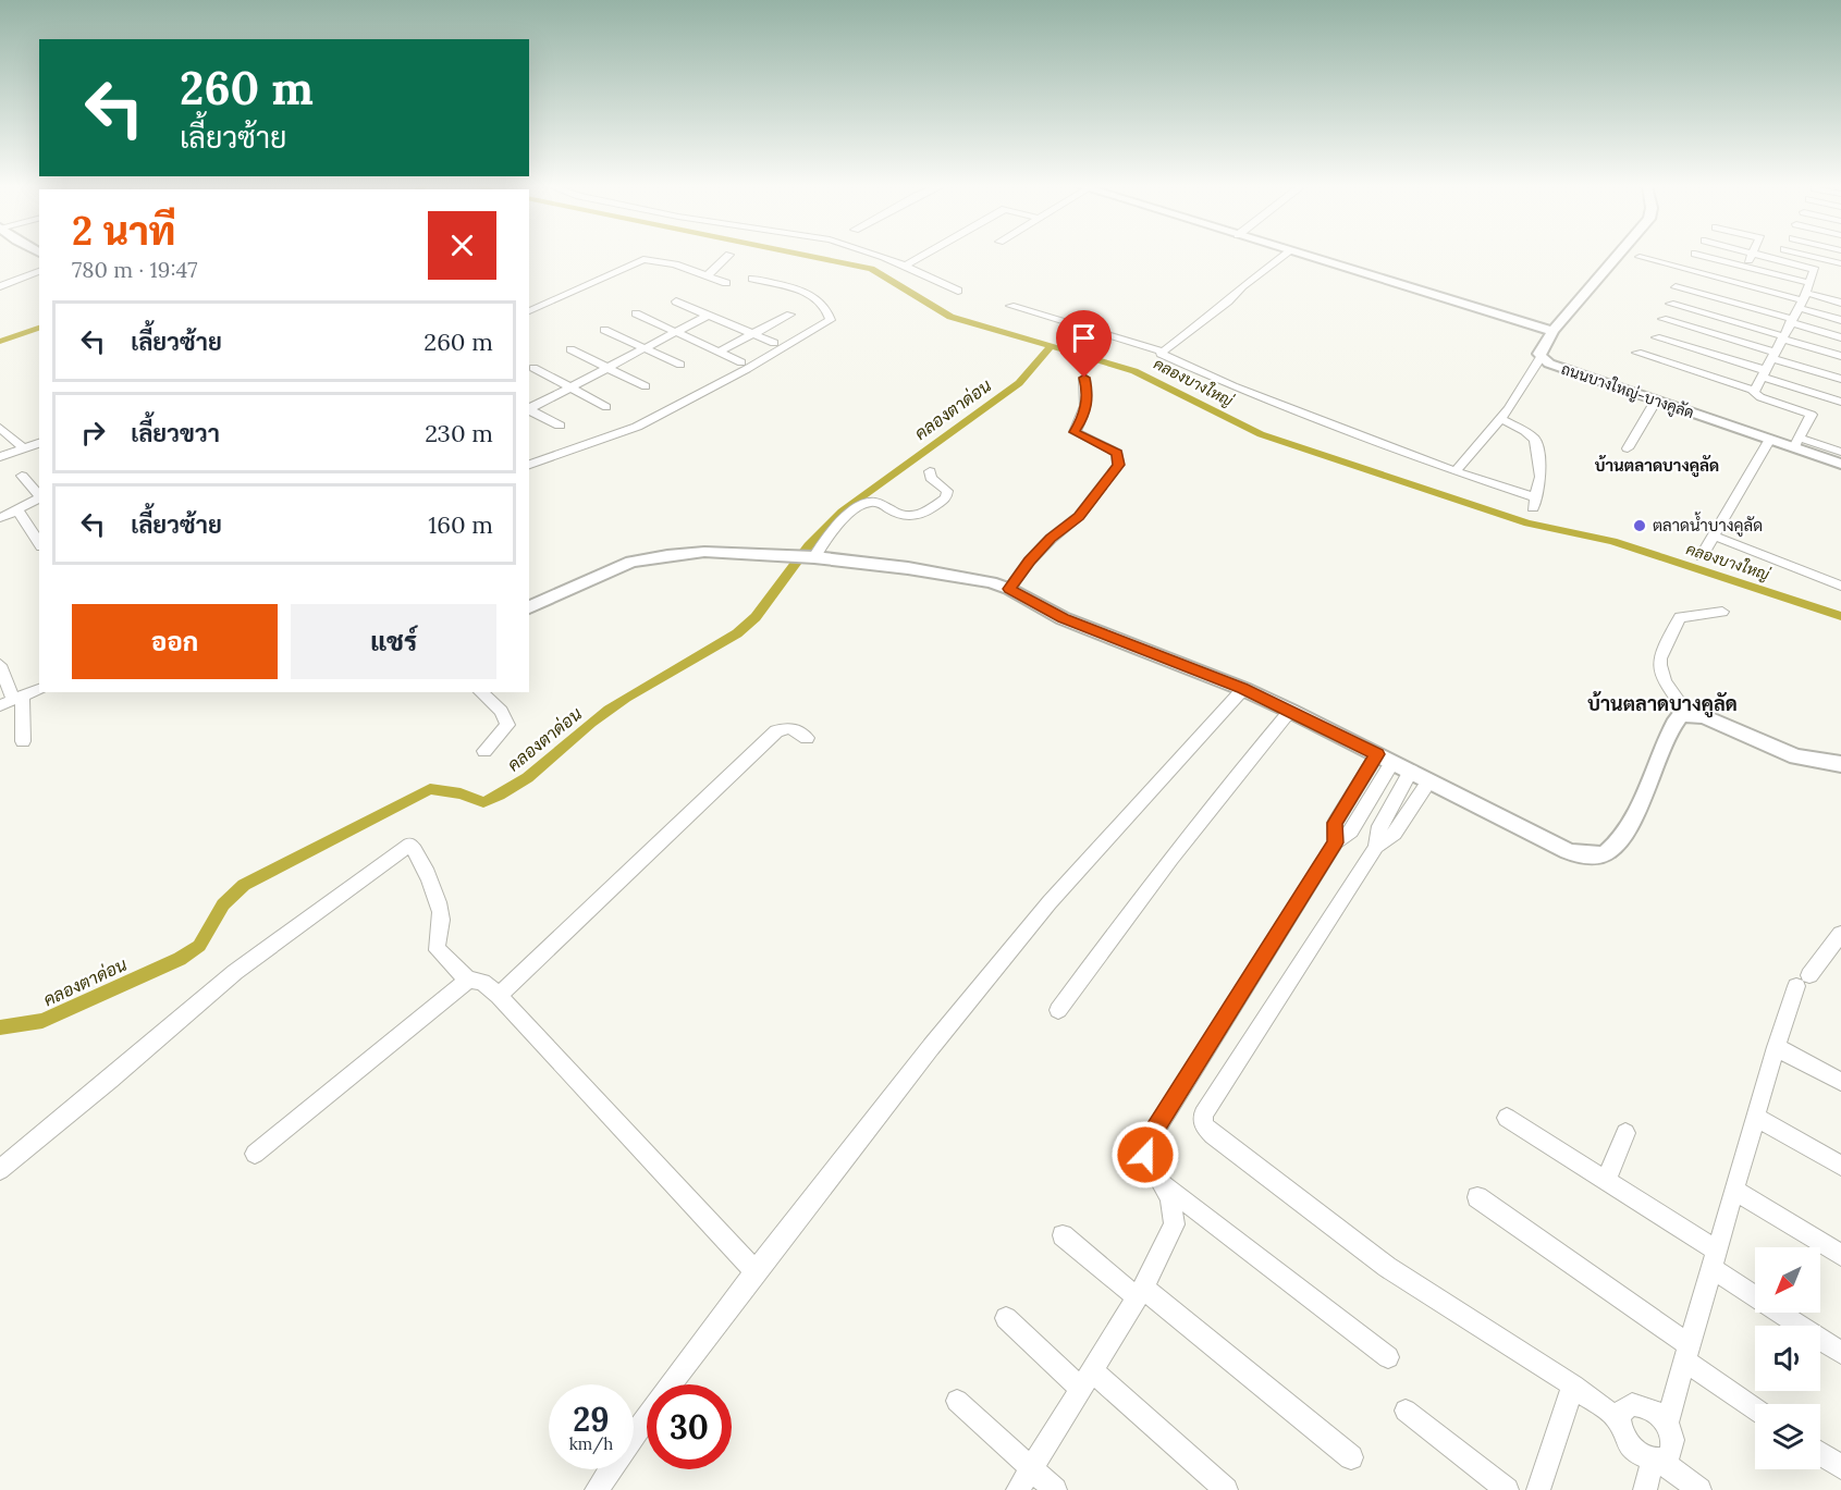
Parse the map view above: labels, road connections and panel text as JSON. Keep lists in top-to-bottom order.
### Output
{
  "streets": {
    "street": ["ถนนบางใหญ่-บางคูลัด"]
  },
  "districts": ["บ้านตลาดบางคูลัด", "บ้านตลาดบางคูลัด"],
  "water": ["คลองบางใหญ่", "คลองตาด่อน"],
  "places": ["ตลาดน้ำบางคูลัด"],
  "north": "bottom left",
  "page": {
    "turn": ["260 m", "เลี้ยวซ้าย"],
    "heading": ["2 นาที", "780 m · 19:47"],
    "list": [
      {
        "name": "เลี้ยวซ้าย",
        "value": "260 m"
      },
      {
        "name": "เลี้ยวขวา",
        "value": "230 m"
      },
      {
        "name": "เลี้ยวซ้าย",
        "value": "160 m"
      }
    ],
    "buttons": ["ออก", "แชร์"],
    "speed": "29 km/h",
    "limit": "30"
  }
}
